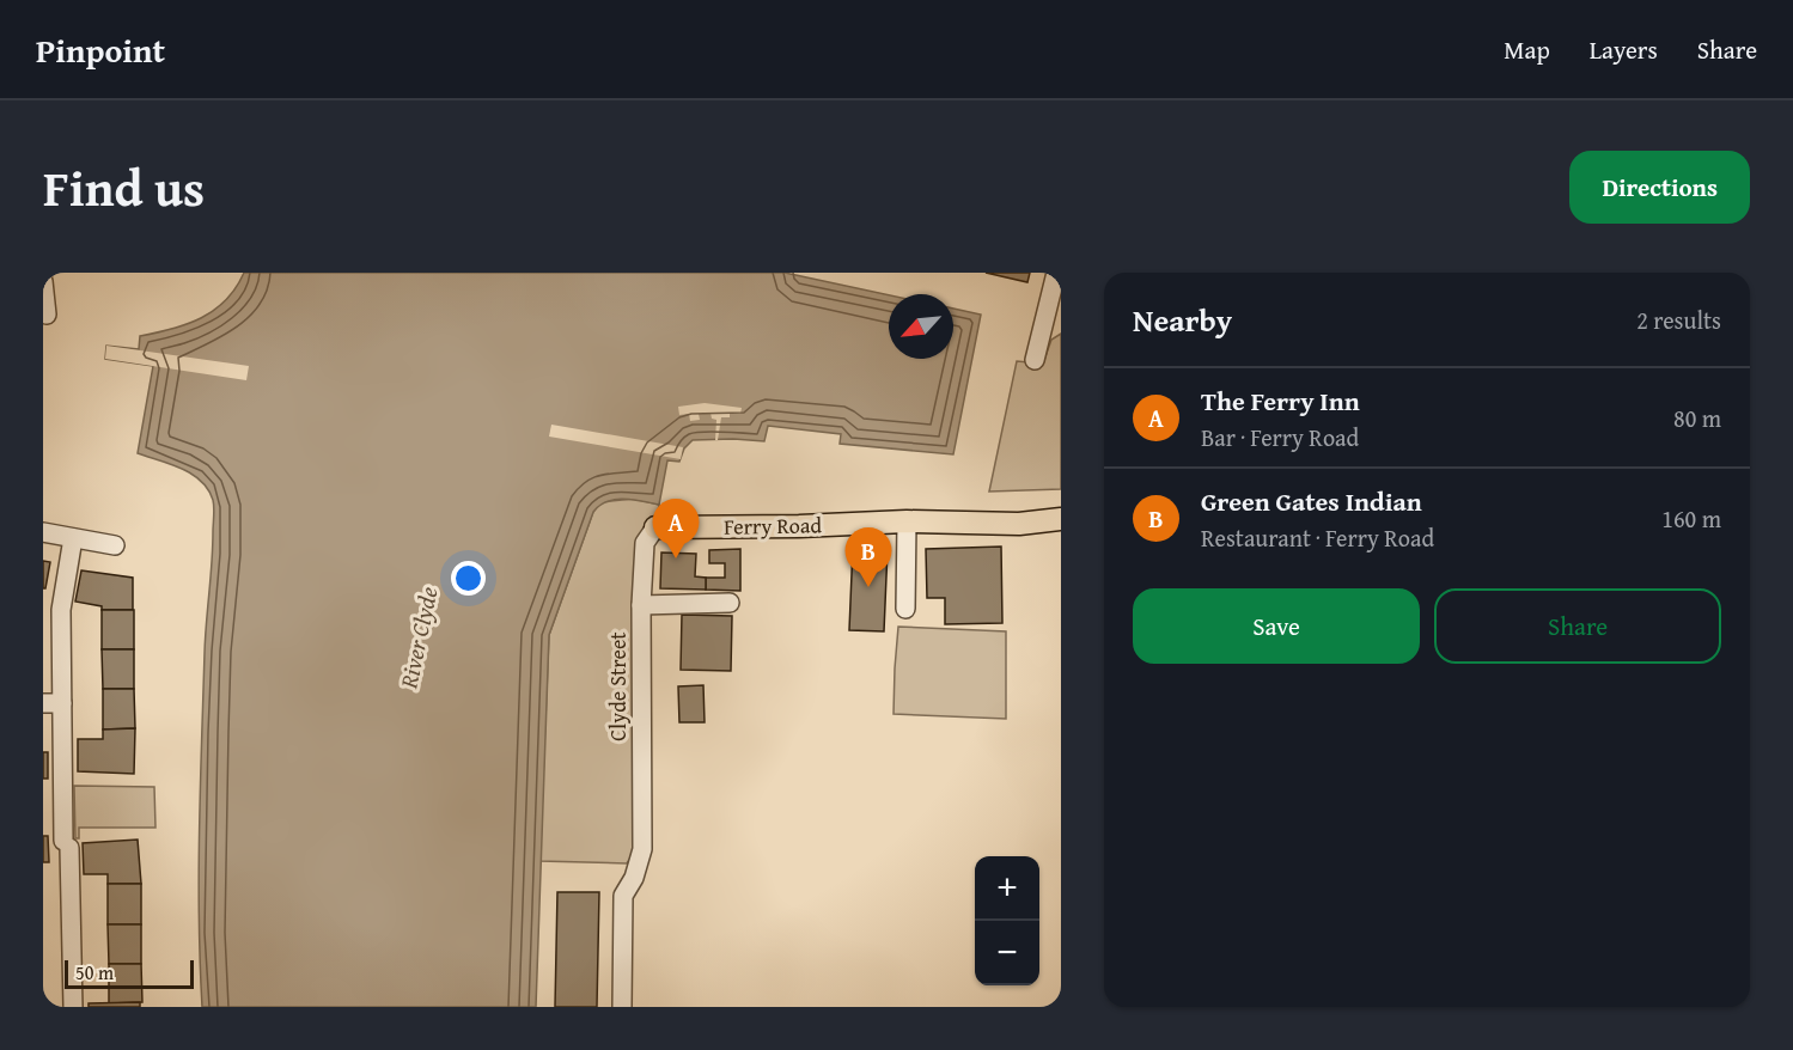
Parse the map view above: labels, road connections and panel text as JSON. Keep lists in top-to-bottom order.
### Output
{
  "streets": {
    "main road": ["Ferry Road"],
    "street": ["Clyde Street"]
  },
  "crossings": [
    ["Ferry Road", "Clyde Street"]
  ],
  "water": ["River Clyde"],
  "scale_bar": "50 m",
  "north": "bottom left",
  "page": {
    "header": "Pinpoint",
    "nav": ["Map", "Layers", "Share"],
    "title": "Find us",
    "buttons": [
      "Directions",
      ["Save", "Share"]
    ],
    "heading": ["Nearby", "2 results"],
    "list": [
      {
        "mark": "A",
        "name": "The Ferry Inn",
        "note": "Bar · Ferry Road",
        "value": "80 m"
      },
      {
        "mark": "B",
        "name": "Green Gates Indian",
        "note": "Restaurant · Ferry Road",
        "value": "160 m"
      }
    ],
    "pins": ["A", "B"],
    "map_buttons": ["+", "−"],
    "scale": "50 m"
  }
}
